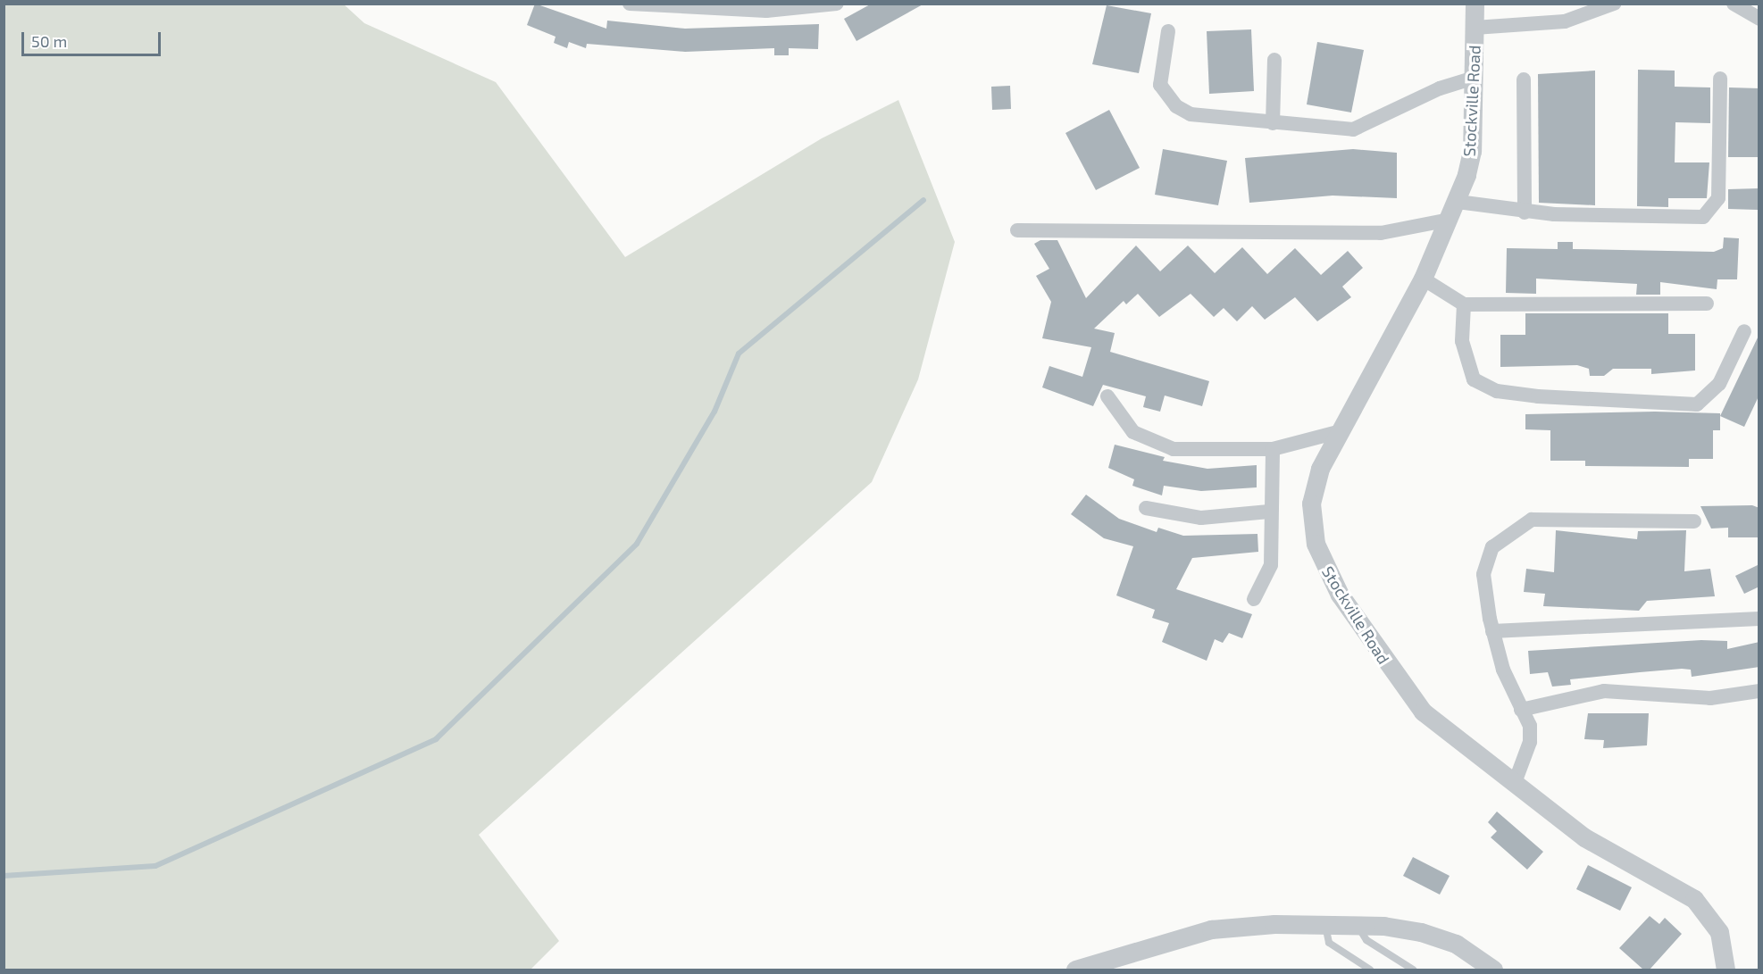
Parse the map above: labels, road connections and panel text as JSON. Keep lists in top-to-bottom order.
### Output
{
  "streets": {
    "street": ["Stockville Road"]
  },
  "scale_bar": "50 m"
}
